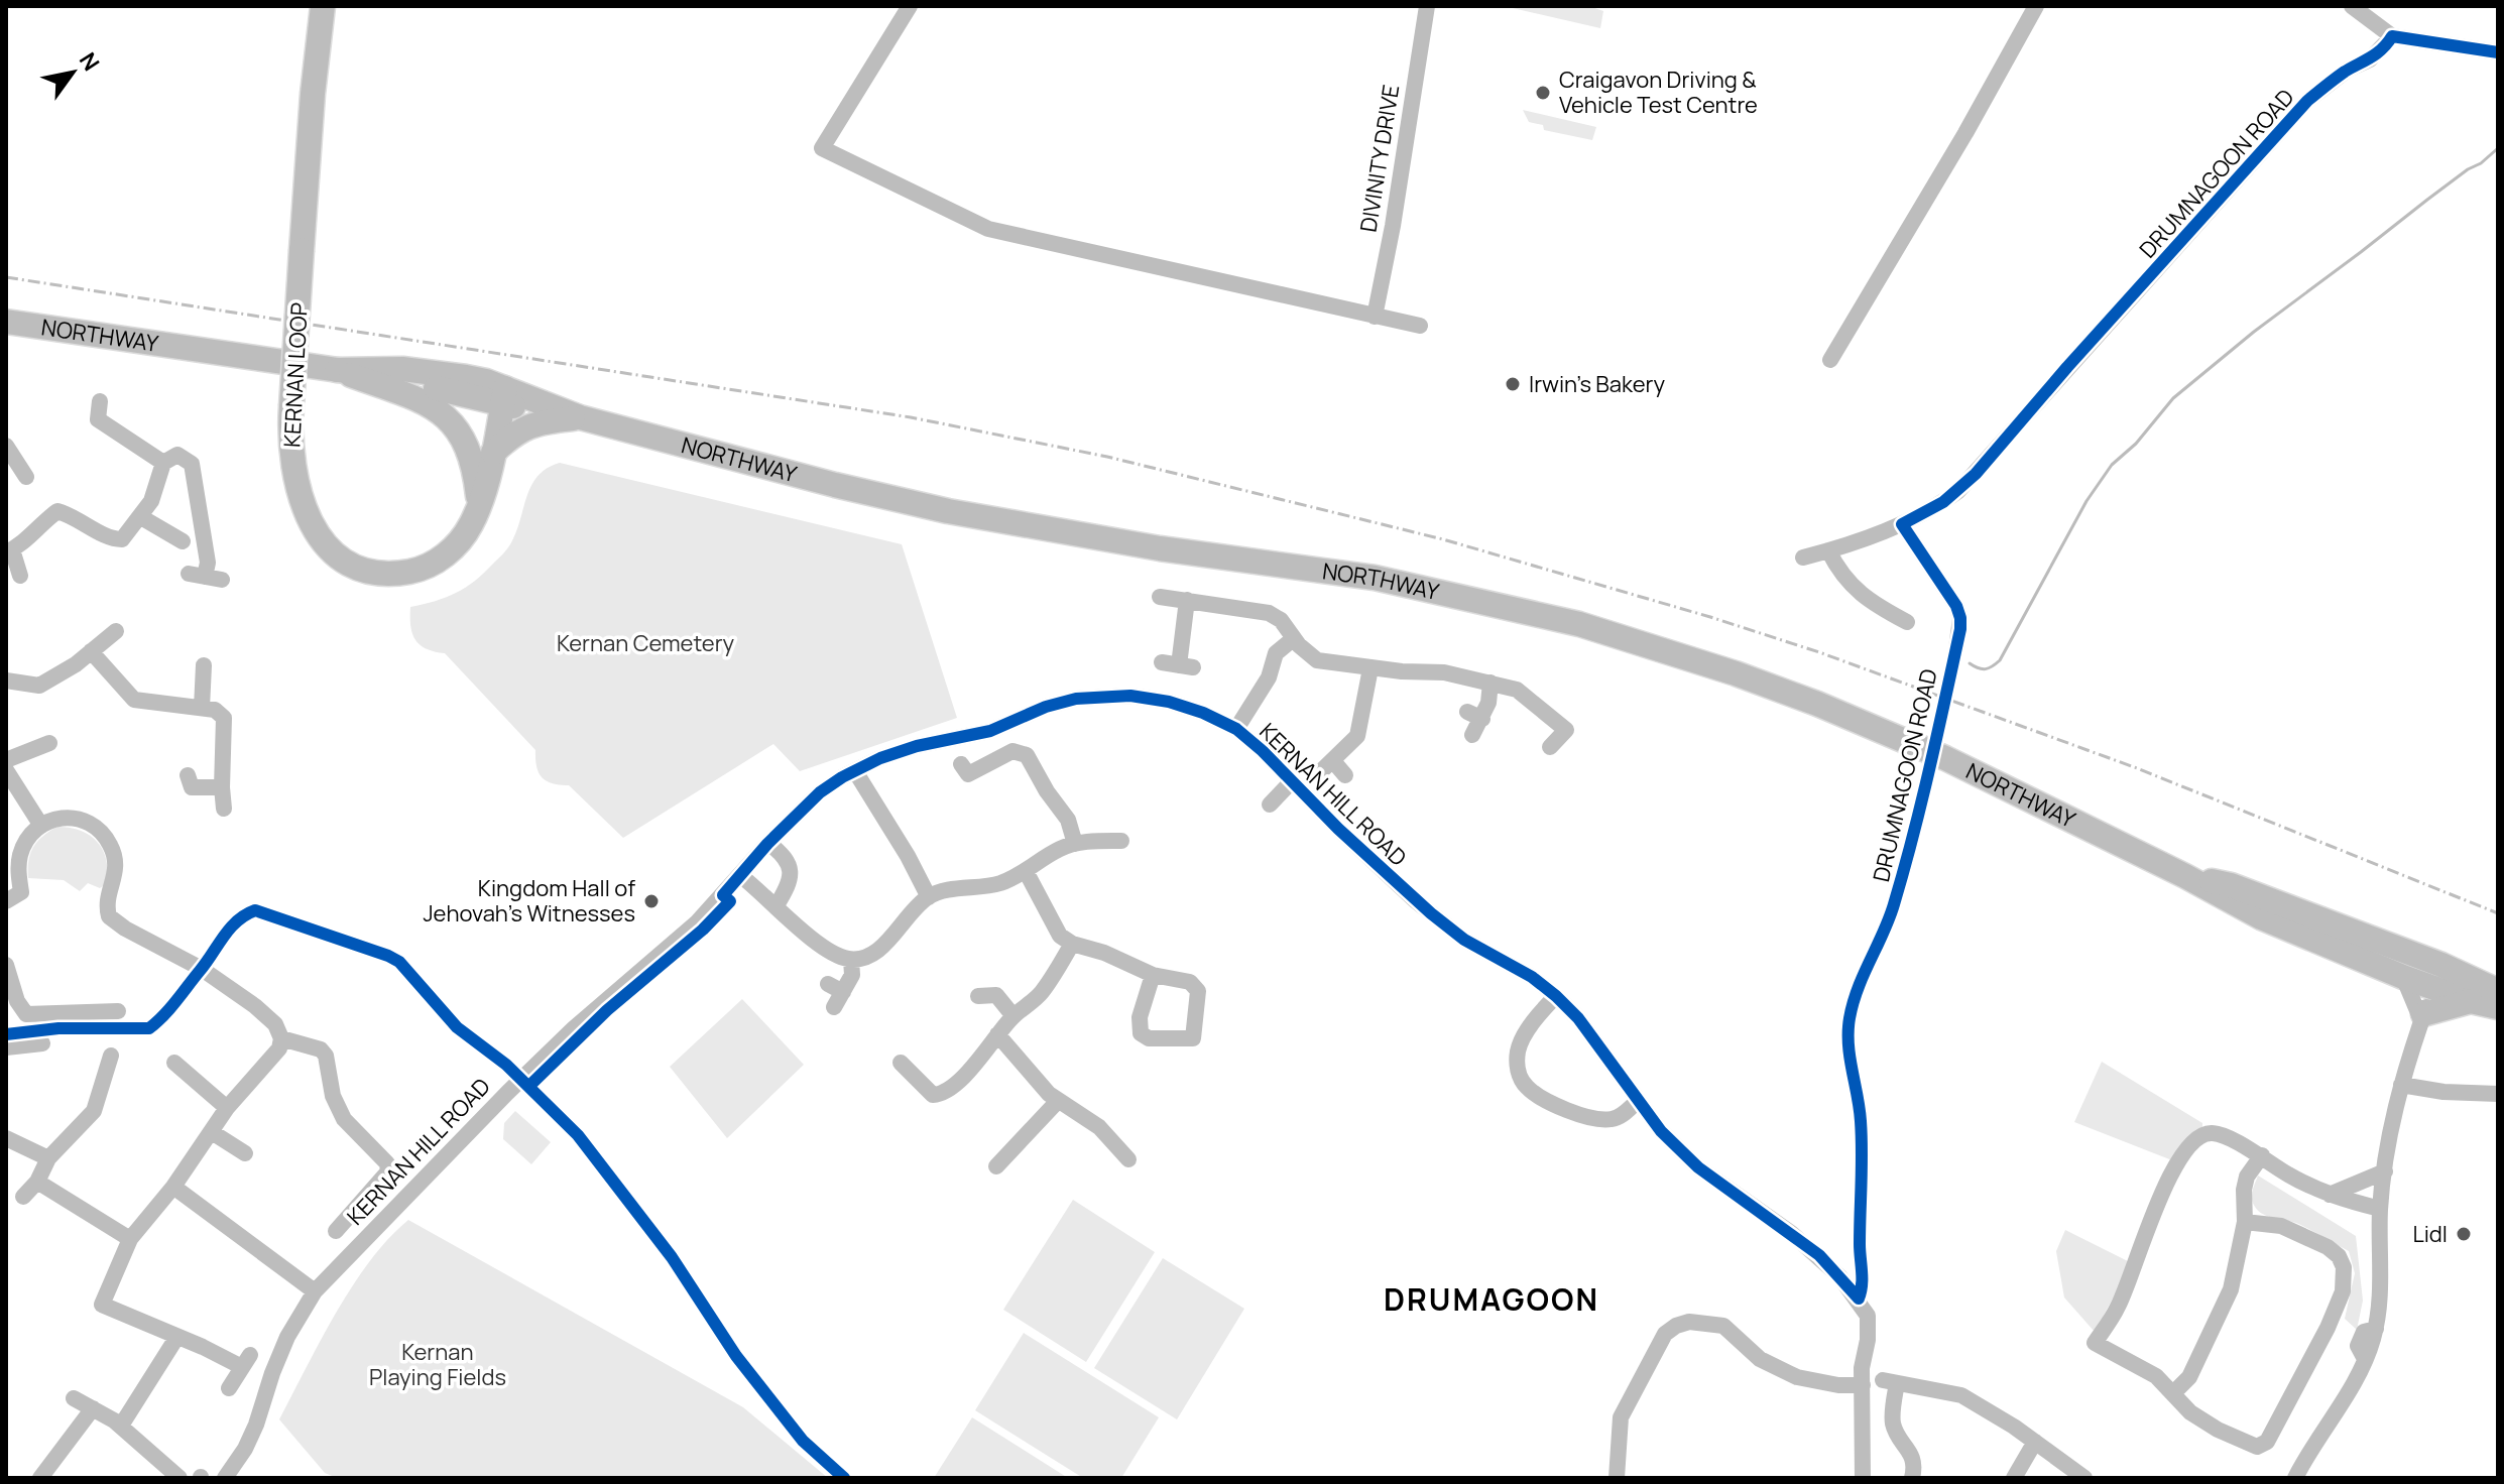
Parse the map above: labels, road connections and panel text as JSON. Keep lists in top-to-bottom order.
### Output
{
  "streets": {
    "highway": ["NORTHWAY", "KERNAN LOOP"],
    "street": ["DIVINITY DRIVE", "DRUMNAGOON ROAD", "KERNAN HILL ROAD"]
  },
  "crossings": [
    ["NORTHWAY", "KERNAN LOOP"]
  ],
  "districts": ["DRUMAGOON"],
  "parks": ["Kernan Cemetery", "Kernan Playing Fields"],
  "places": [
    "Craigavon Driving & Vehicle Test Centre",
    "Irwin's Bakery",
    "Kingdom Hall of Jehovah's Witnesses",
    "Lidl"
  ],
  "north": "top right"
}
